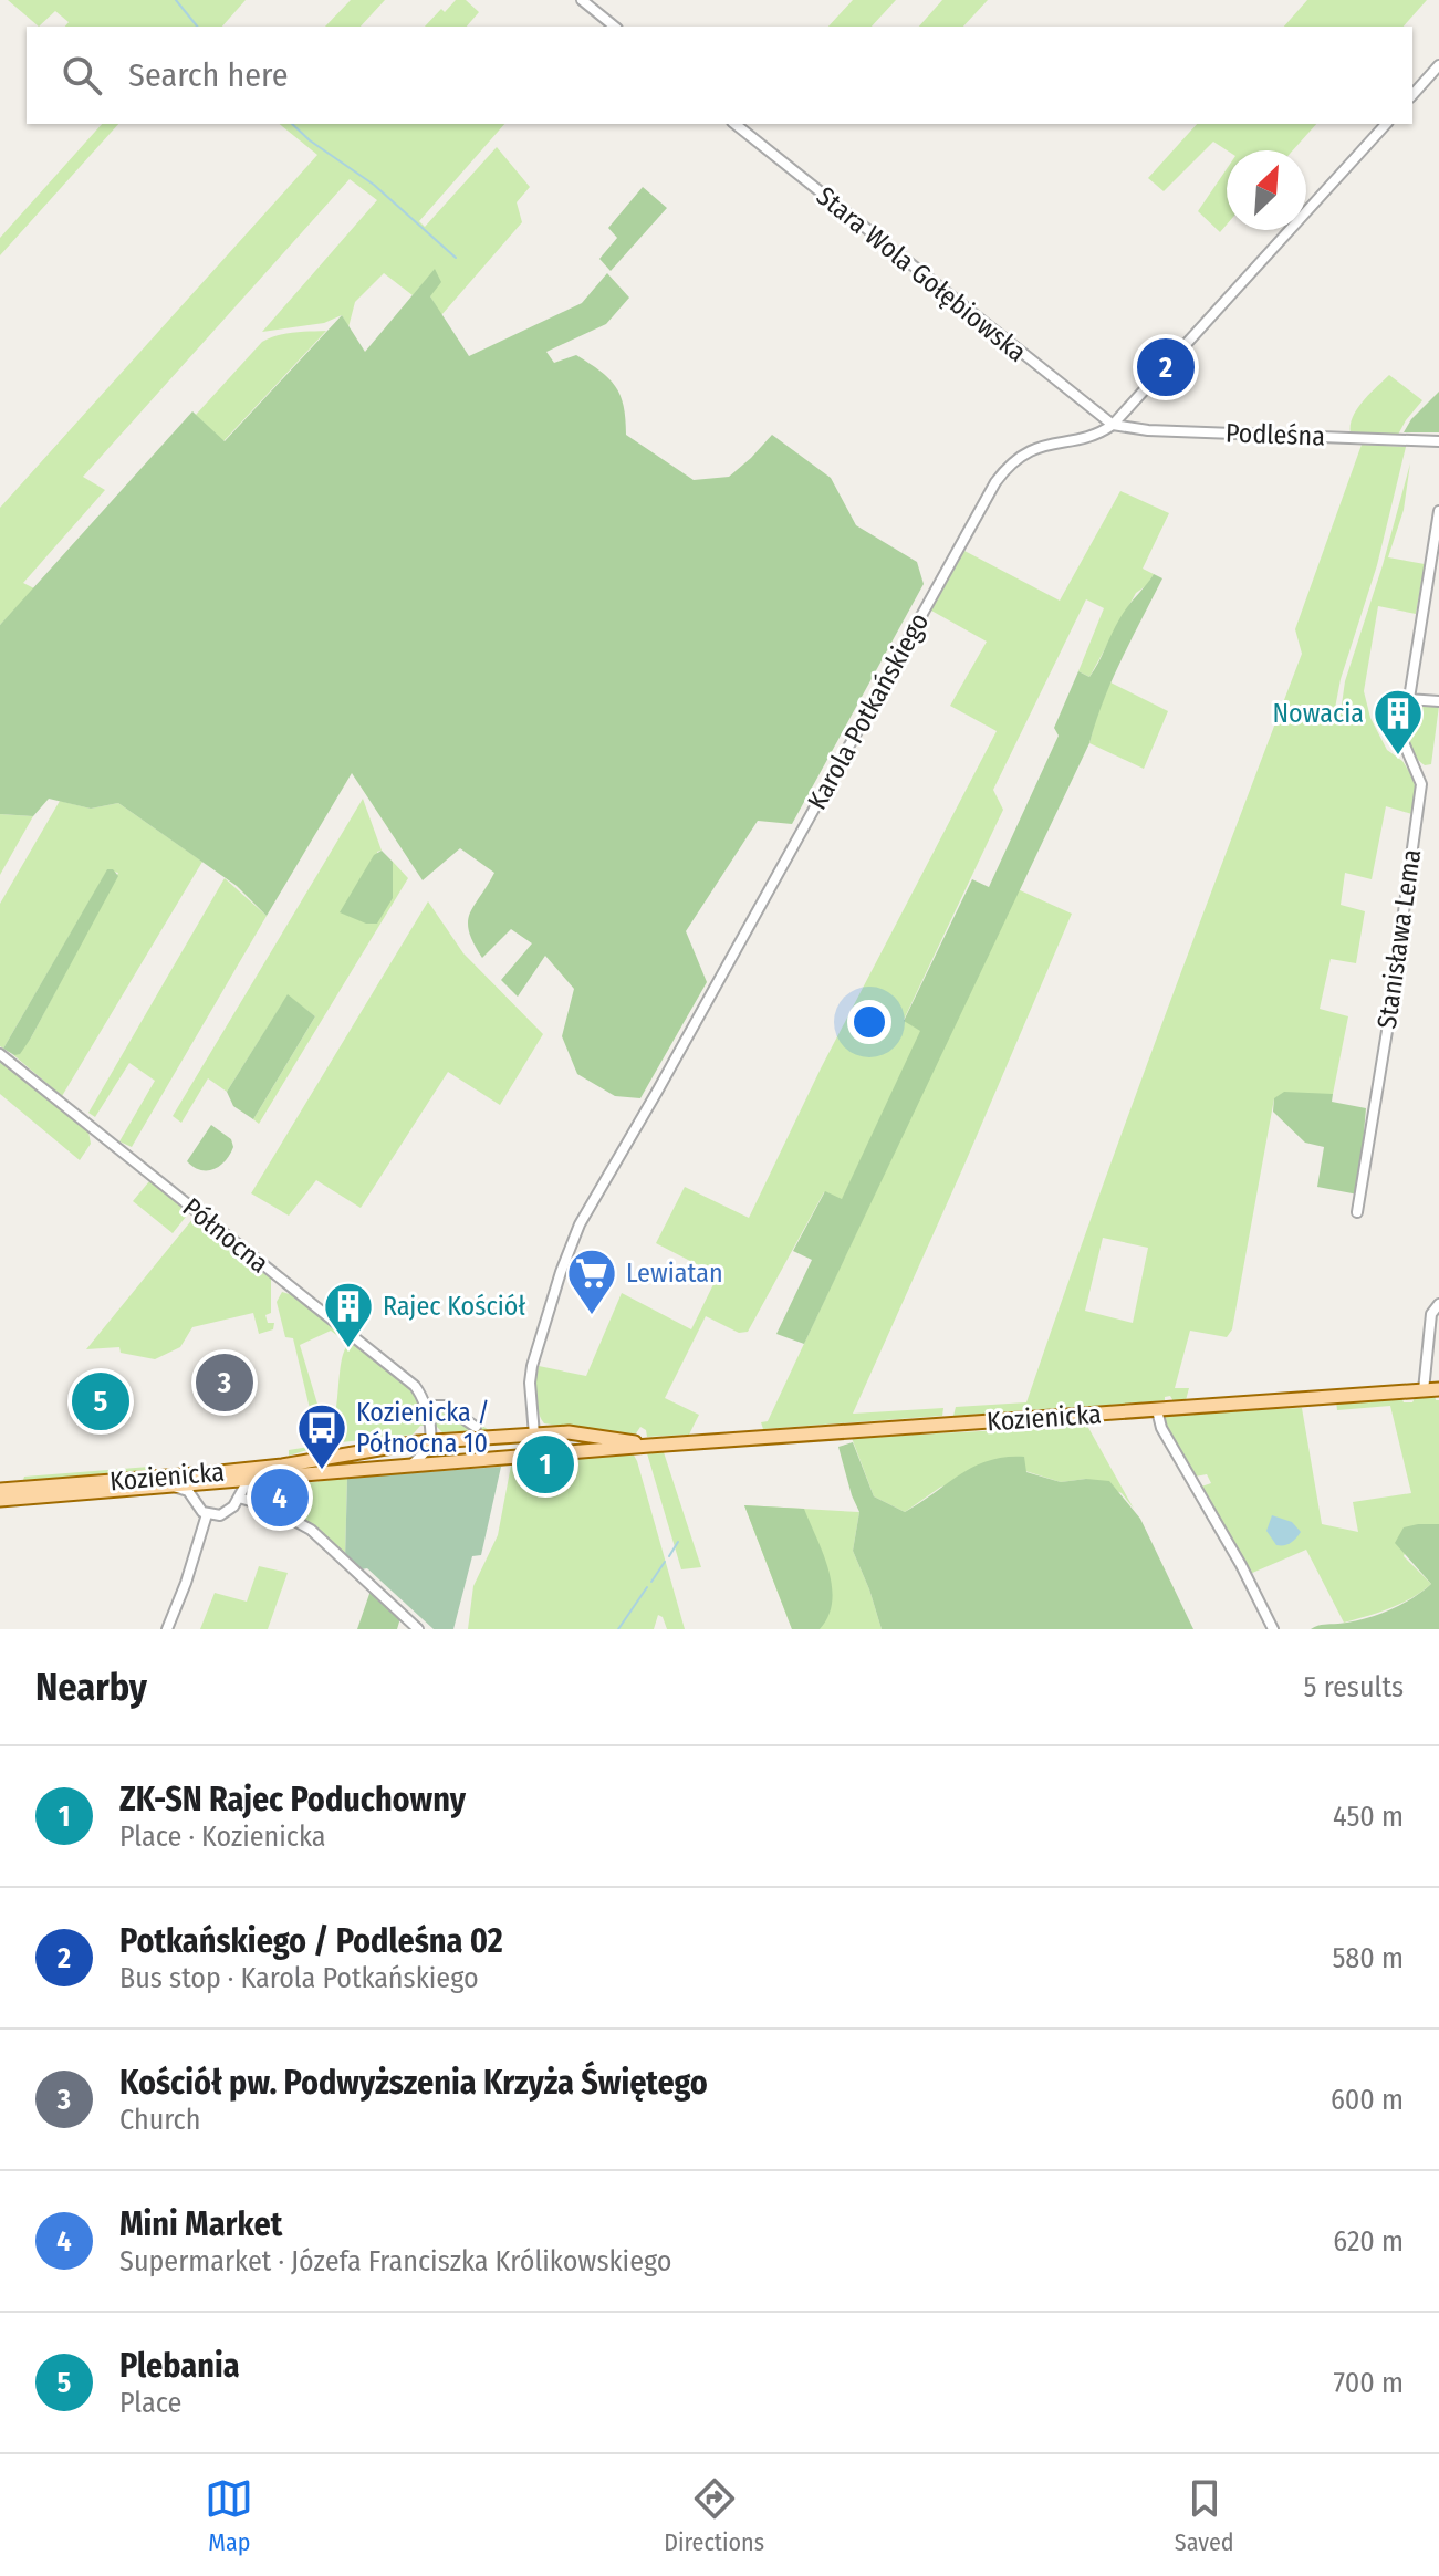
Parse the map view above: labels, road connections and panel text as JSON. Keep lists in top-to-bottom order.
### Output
{
  "streets": {
    "main road": ["Kozienicka"],
    "street": [
      "Stara Wola Gołębiowska",
      "Podleśna",
      "Karola Potkańskiego",
      "Stanisława Lema",
      "Północna"
    ]
  },
  "crossings": [
    ["Stara Wola Gołębiowska", "Podleśna"],
    ["Stara Wola Gołębiowska", "Karola Potkańskiego"],
    ["Podleśna", "Karola Potkańskiego"],
    ["Karola Potkańskiego", "Kozienicka"]
  ],
  "places": {
    "building": ["Nowacia", "Rajec Kościół"],
    "supermarket": ["Lewiatan"],
    "bus stop": ["Kozienicka / Północna 10"]
  },
  "north": "top right",
  "page": {
    "search": "Search here",
    "pins": [
      "2",
      "3",
      "5",
      "1",
      "4"
    ],
    "heading": ["Nearby", "5 results"],
    "list": [
      {
        "mark": "1",
        "name": "ZK-SN Rajec Poduchowny",
        "note": "Place · Kozienicka",
        "value": "450 m"
      },
      {
        "mark": "2",
        "name": "Potkańskiego / Podleśna 02",
        "note": "Bus stop · Karola Potkańskiego",
        "value": "580 m"
      },
      {
        "mark": "3",
        "name": "Kościół pw. Podwyższenia Krzyża Świętego",
        "note": "Church",
        "value": "600 m"
      },
      {
        "mark": "4",
        "name": "Mini Market",
        "note": "Supermarket · Józefa Franciszka Królikowskiego",
        "value": "620 m"
      },
      {
        "mark": "5",
        "name": "Plebania",
        "note": "Place",
        "value": "700 m"
      }
    ],
    "nav": ["Map", "Directions", "Saved"]
  }
}
